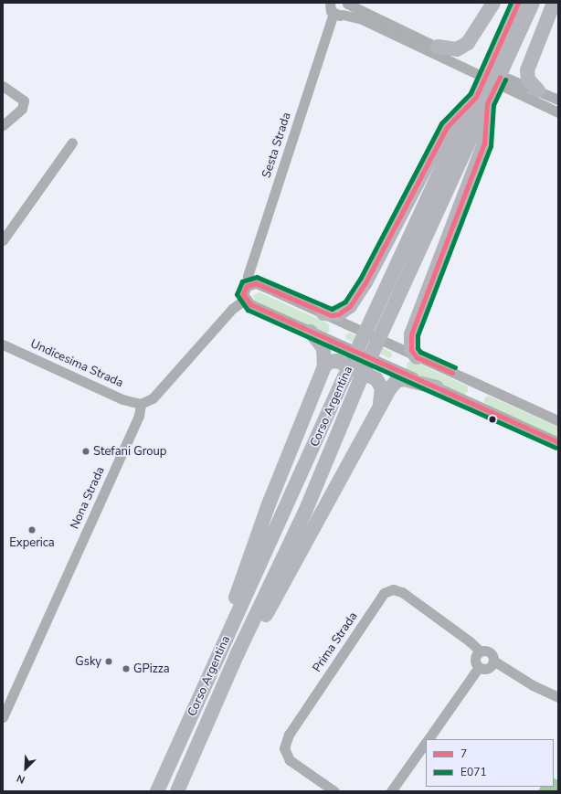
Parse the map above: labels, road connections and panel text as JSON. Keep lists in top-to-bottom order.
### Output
{
  "streets": {
    "highway": ["Corso Argentina"],
    "street": [
      "Sesta Strada",
      "Undicesima Strada",
      "Nona Strada",
      "Prima Strada"
    ]
  },
  "crossings": [
    ["Undicesima Strada", "Nona Strada"]
  ],
  "places": [
    "Stefani Group",
    "Experica",
    "Gsky",
    "GPizza"
  ],
  "lines": ["transit line 7", "transit line E071"],
  "legend": ["7", "E071"],
  "north": "bottom left"
}
